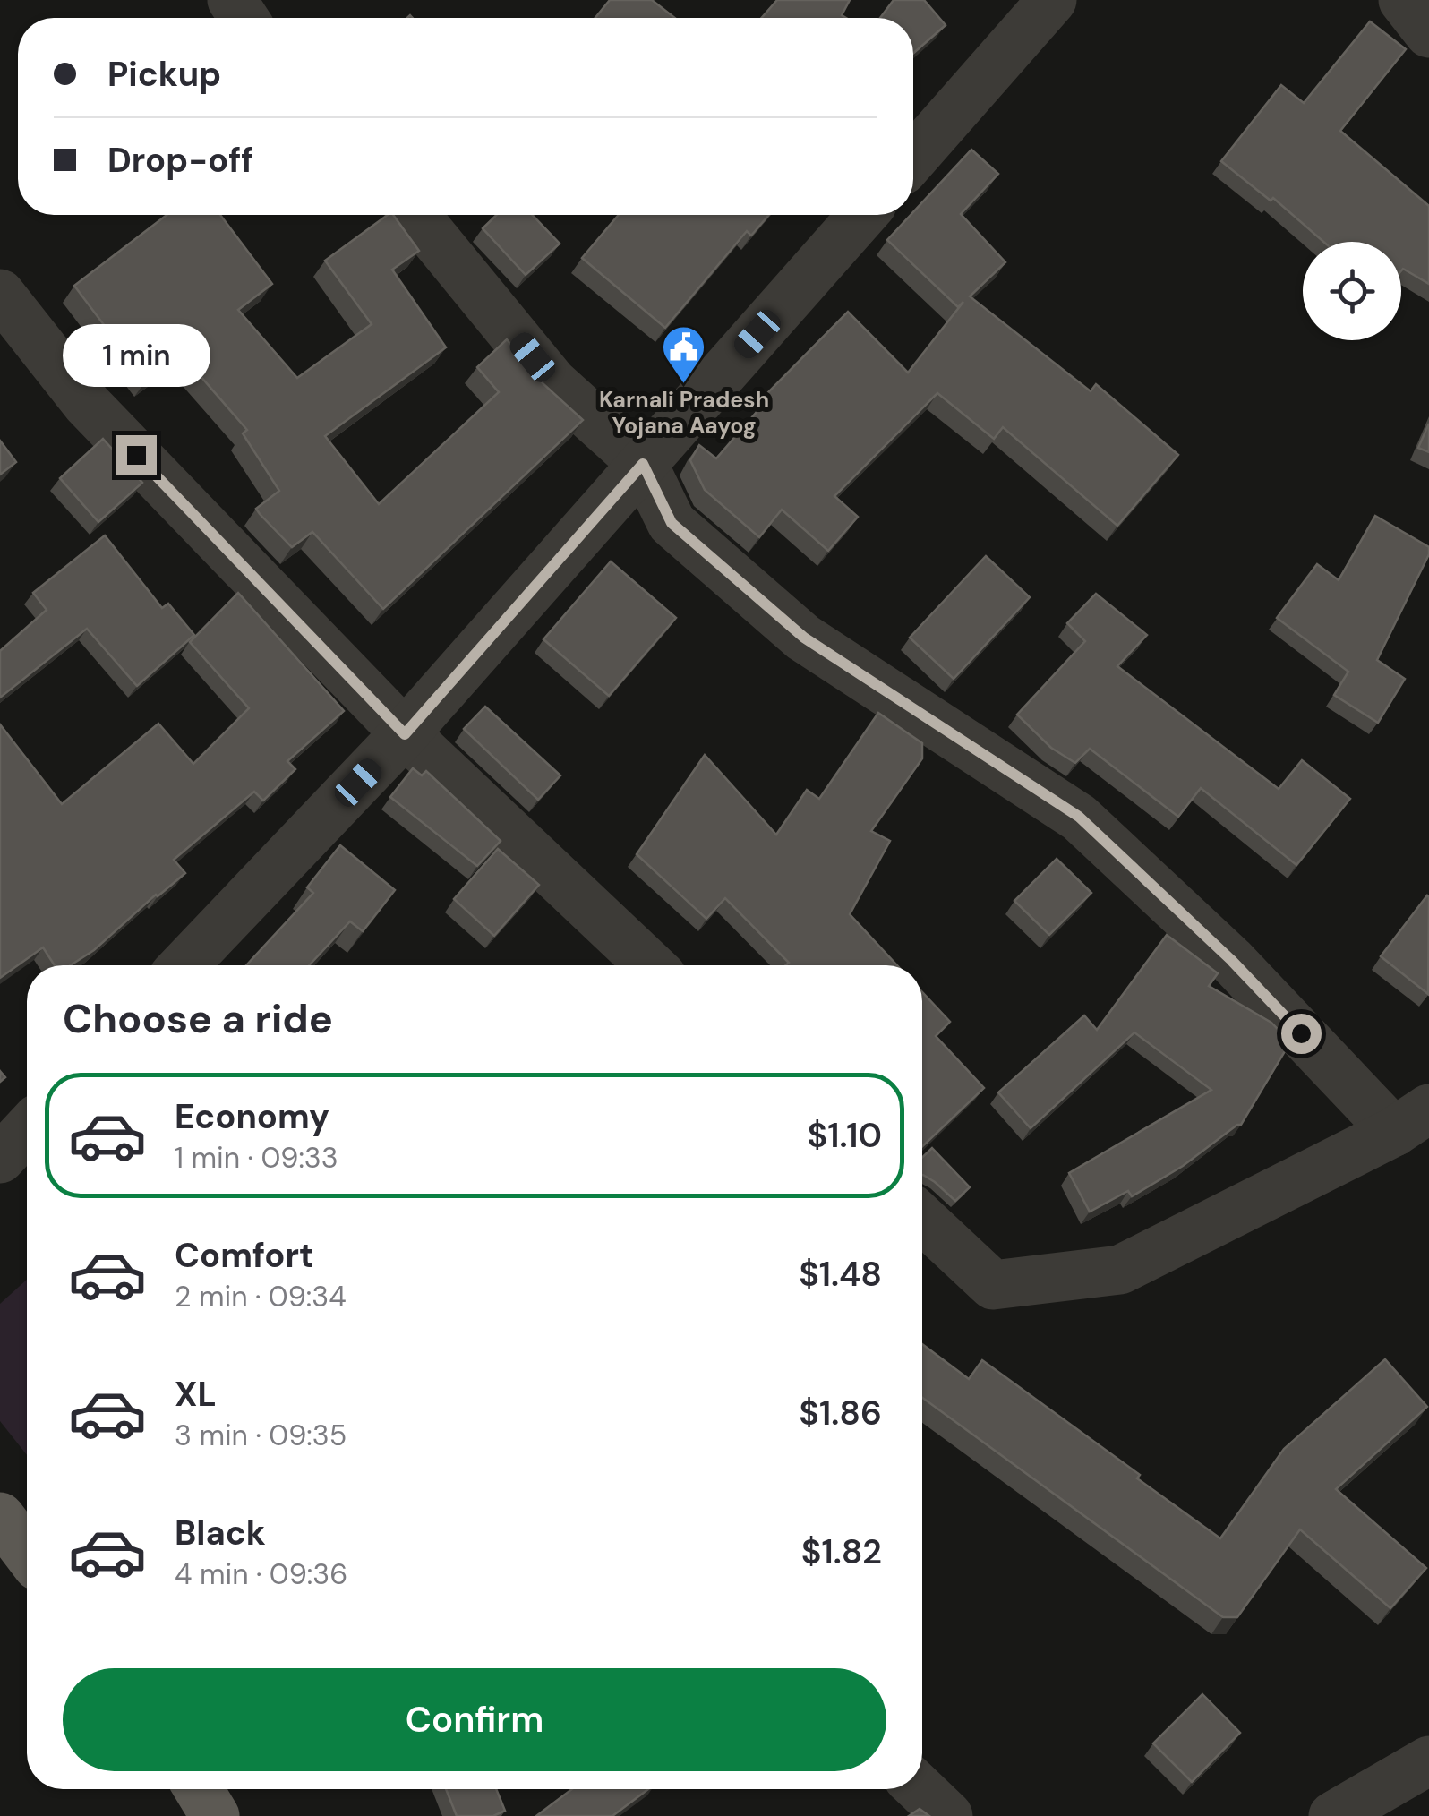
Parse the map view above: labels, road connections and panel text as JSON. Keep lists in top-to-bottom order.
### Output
{
  "places": {
    "public building": ["Karnali Pradesh Yojana Aayog"]
  },
  "page": {
    "banner": ["Pickup", "Drop-off"],
    "bubble": "1 min",
    "heading": "Choose a ride",
    "list": [
      {
        "name": "Economy",
        "note": "1 min · 09:33",
        "value": "$1.10"
      },
      {
        "name": "Comfort",
        "note": "2 min · 09:34",
        "value": "$1.48"
      },
      {
        "name": "XL",
        "note": "3 min · 09:35",
        "value": "$1.86"
      },
      {
        "name": "Black",
        "note": "4 min · 09:36",
        "value": "$1.82"
      }
    ],
    "buttons": "Confirm"
  }
}
